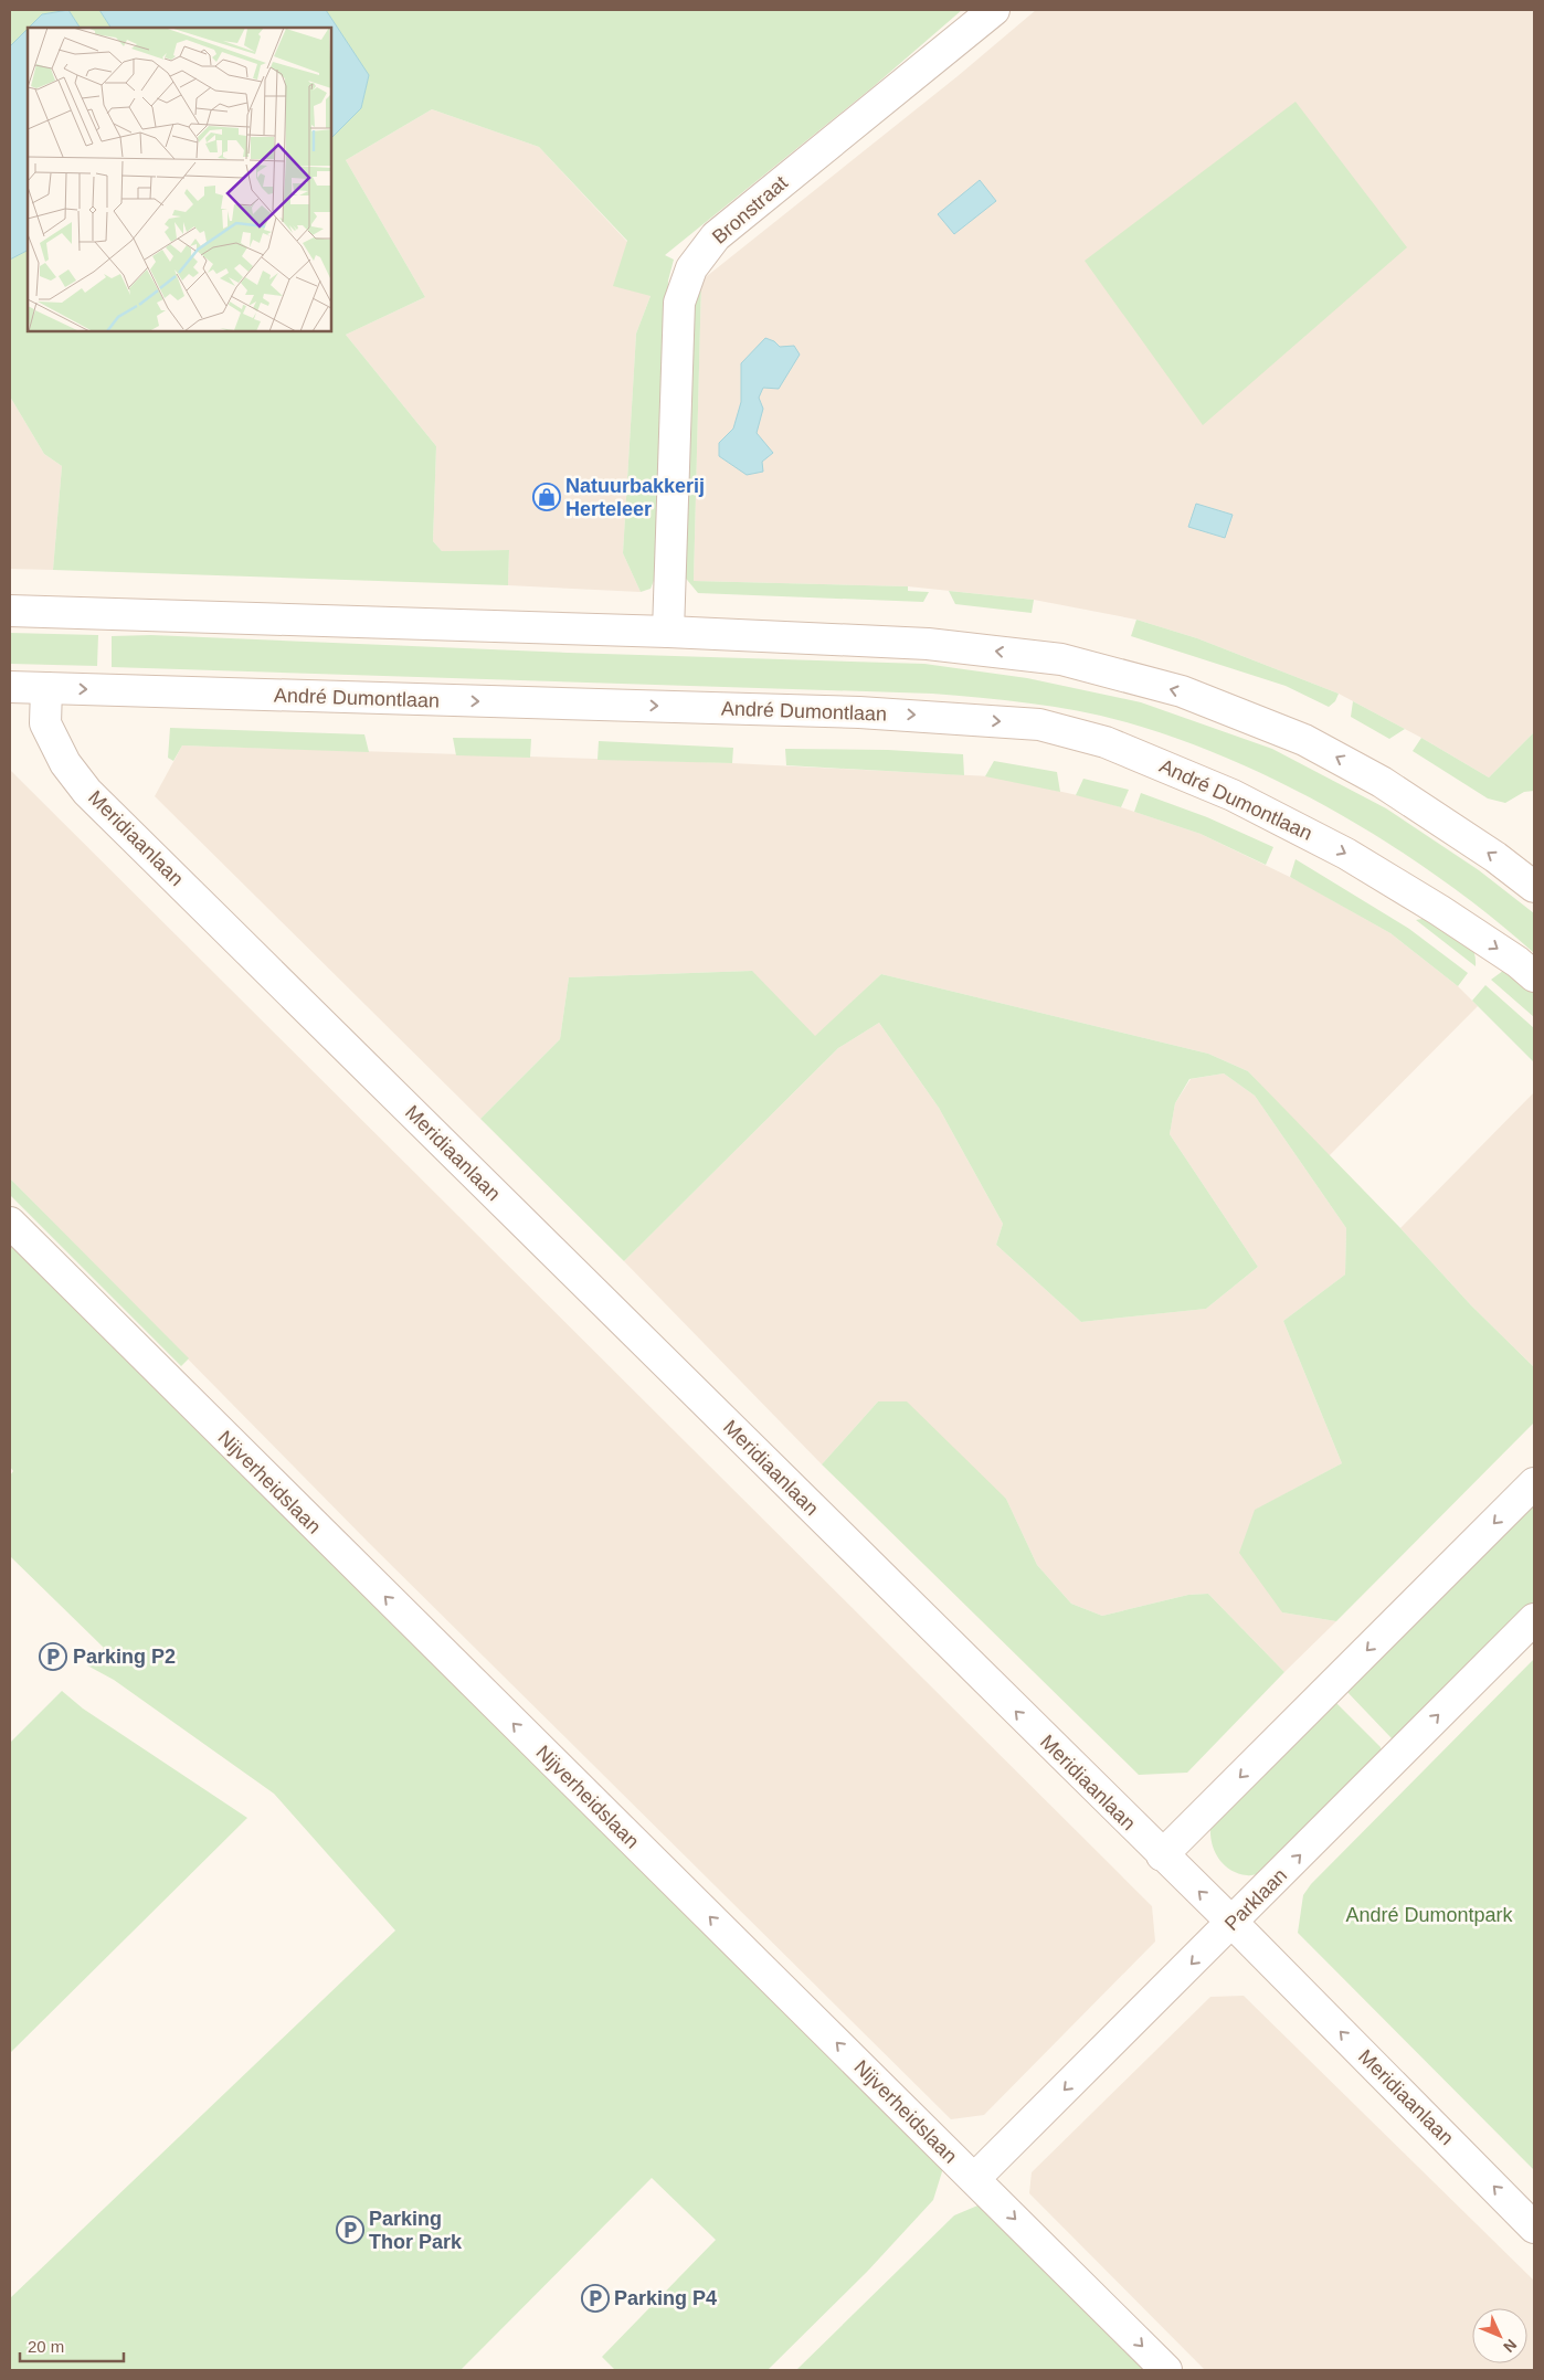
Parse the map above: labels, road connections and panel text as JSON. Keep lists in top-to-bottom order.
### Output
{
  "streets": {
    "street": [
      "Bronstraat",
      "André Dumontlaan",
      "Meridiaanlaan",
      "Nijverheidslaan",
      "Parklaan"
    ]
  },
  "crossings": [
    ["André Dumontlaan", "Meridiaanlaan"],
    ["Meridiaanlaan", "Parklaan"],
    ["Nijverheidslaan", "Parklaan"]
  ],
  "one_way": ["Meridiaanlaan"],
  "parks": ["André Dumontpark"],
  "places": {
    "shop": ["Natuurbakkerij Herteleer"],
    "parking": ["Parking P2", "Parking Thor Park", "Parking P4"]
  },
  "scale_bar": "20 m",
  "north": "bottom right"
}
